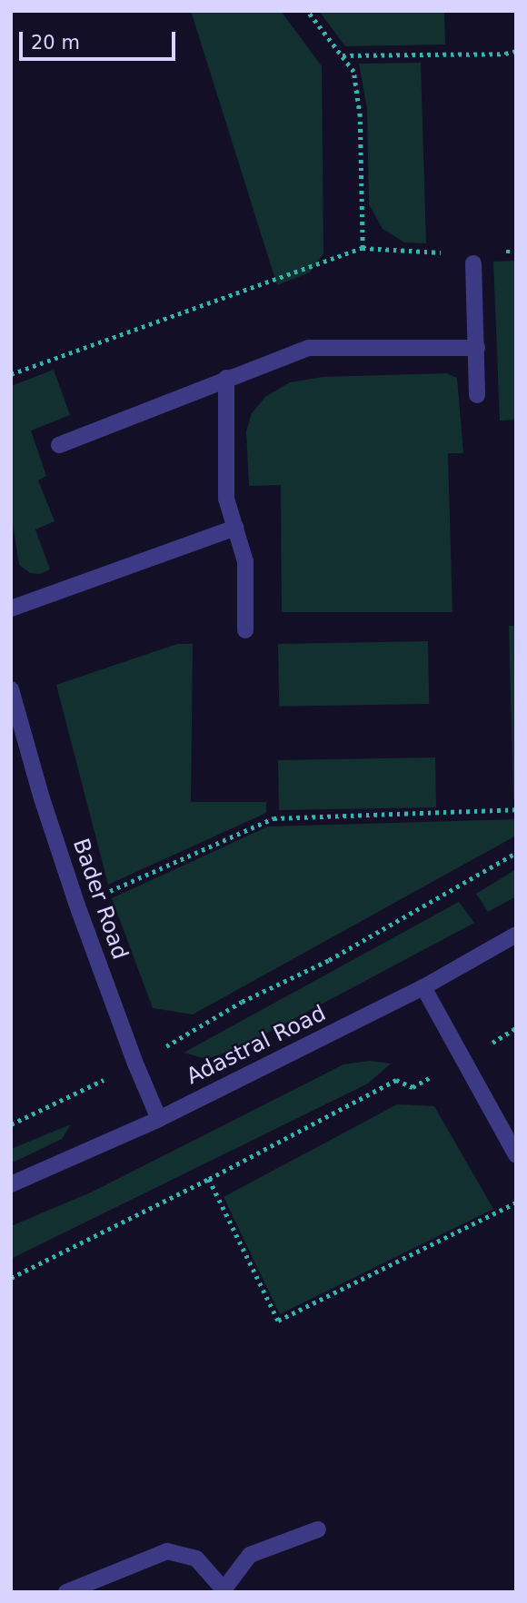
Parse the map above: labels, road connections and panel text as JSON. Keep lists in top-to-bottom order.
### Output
{
  "streets": {
    "street": ["Bader Road", "Adastral Road"]
  },
  "crossings": [
    ["Bader Road", "Adastral Road"]
  ],
  "scale_bar": "20 m"
}
